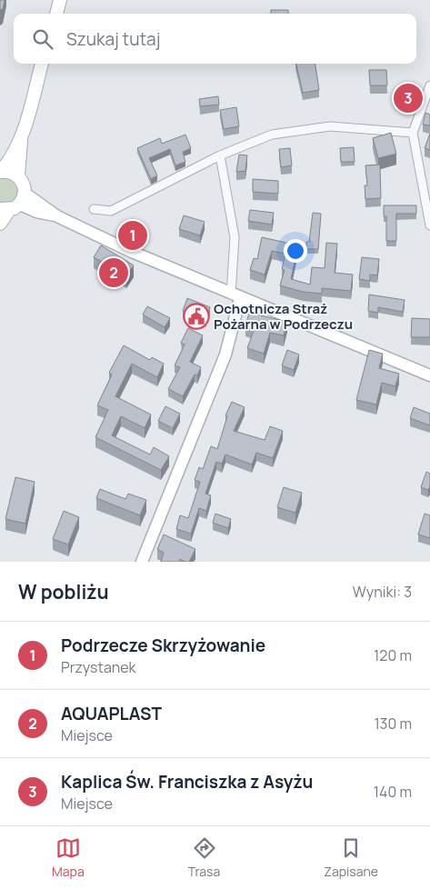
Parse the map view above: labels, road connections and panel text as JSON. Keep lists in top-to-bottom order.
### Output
{
  "places": {
    "public building": ["Ochotnicza Straż Pożarna w Podrzeczu"]
  },
  "page": {
    "search": "Szukaj tutaj",
    "pins": ["3", "1", "2"],
    "heading": ["W pobliżu", "Wyniki: 3"],
    "list": [
      {
        "mark": "1",
        "name": "Podrzecze Skrzyżowanie",
        "note": "Przystanek",
        "value": "120 m"
      },
      {
        "mark": "2",
        "name": "AQUAPLAST",
        "note": "Miejsce",
        "value": "130 m"
      },
      {
        "mark": "3",
        "name": "Kaplica Św. Franciszka z Asyżu",
        "note": "Miejsce",
        "value": "140 m"
      }
    ],
    "nav": ["Mapa", "Trasa", "Zapisane"]
  }
}
